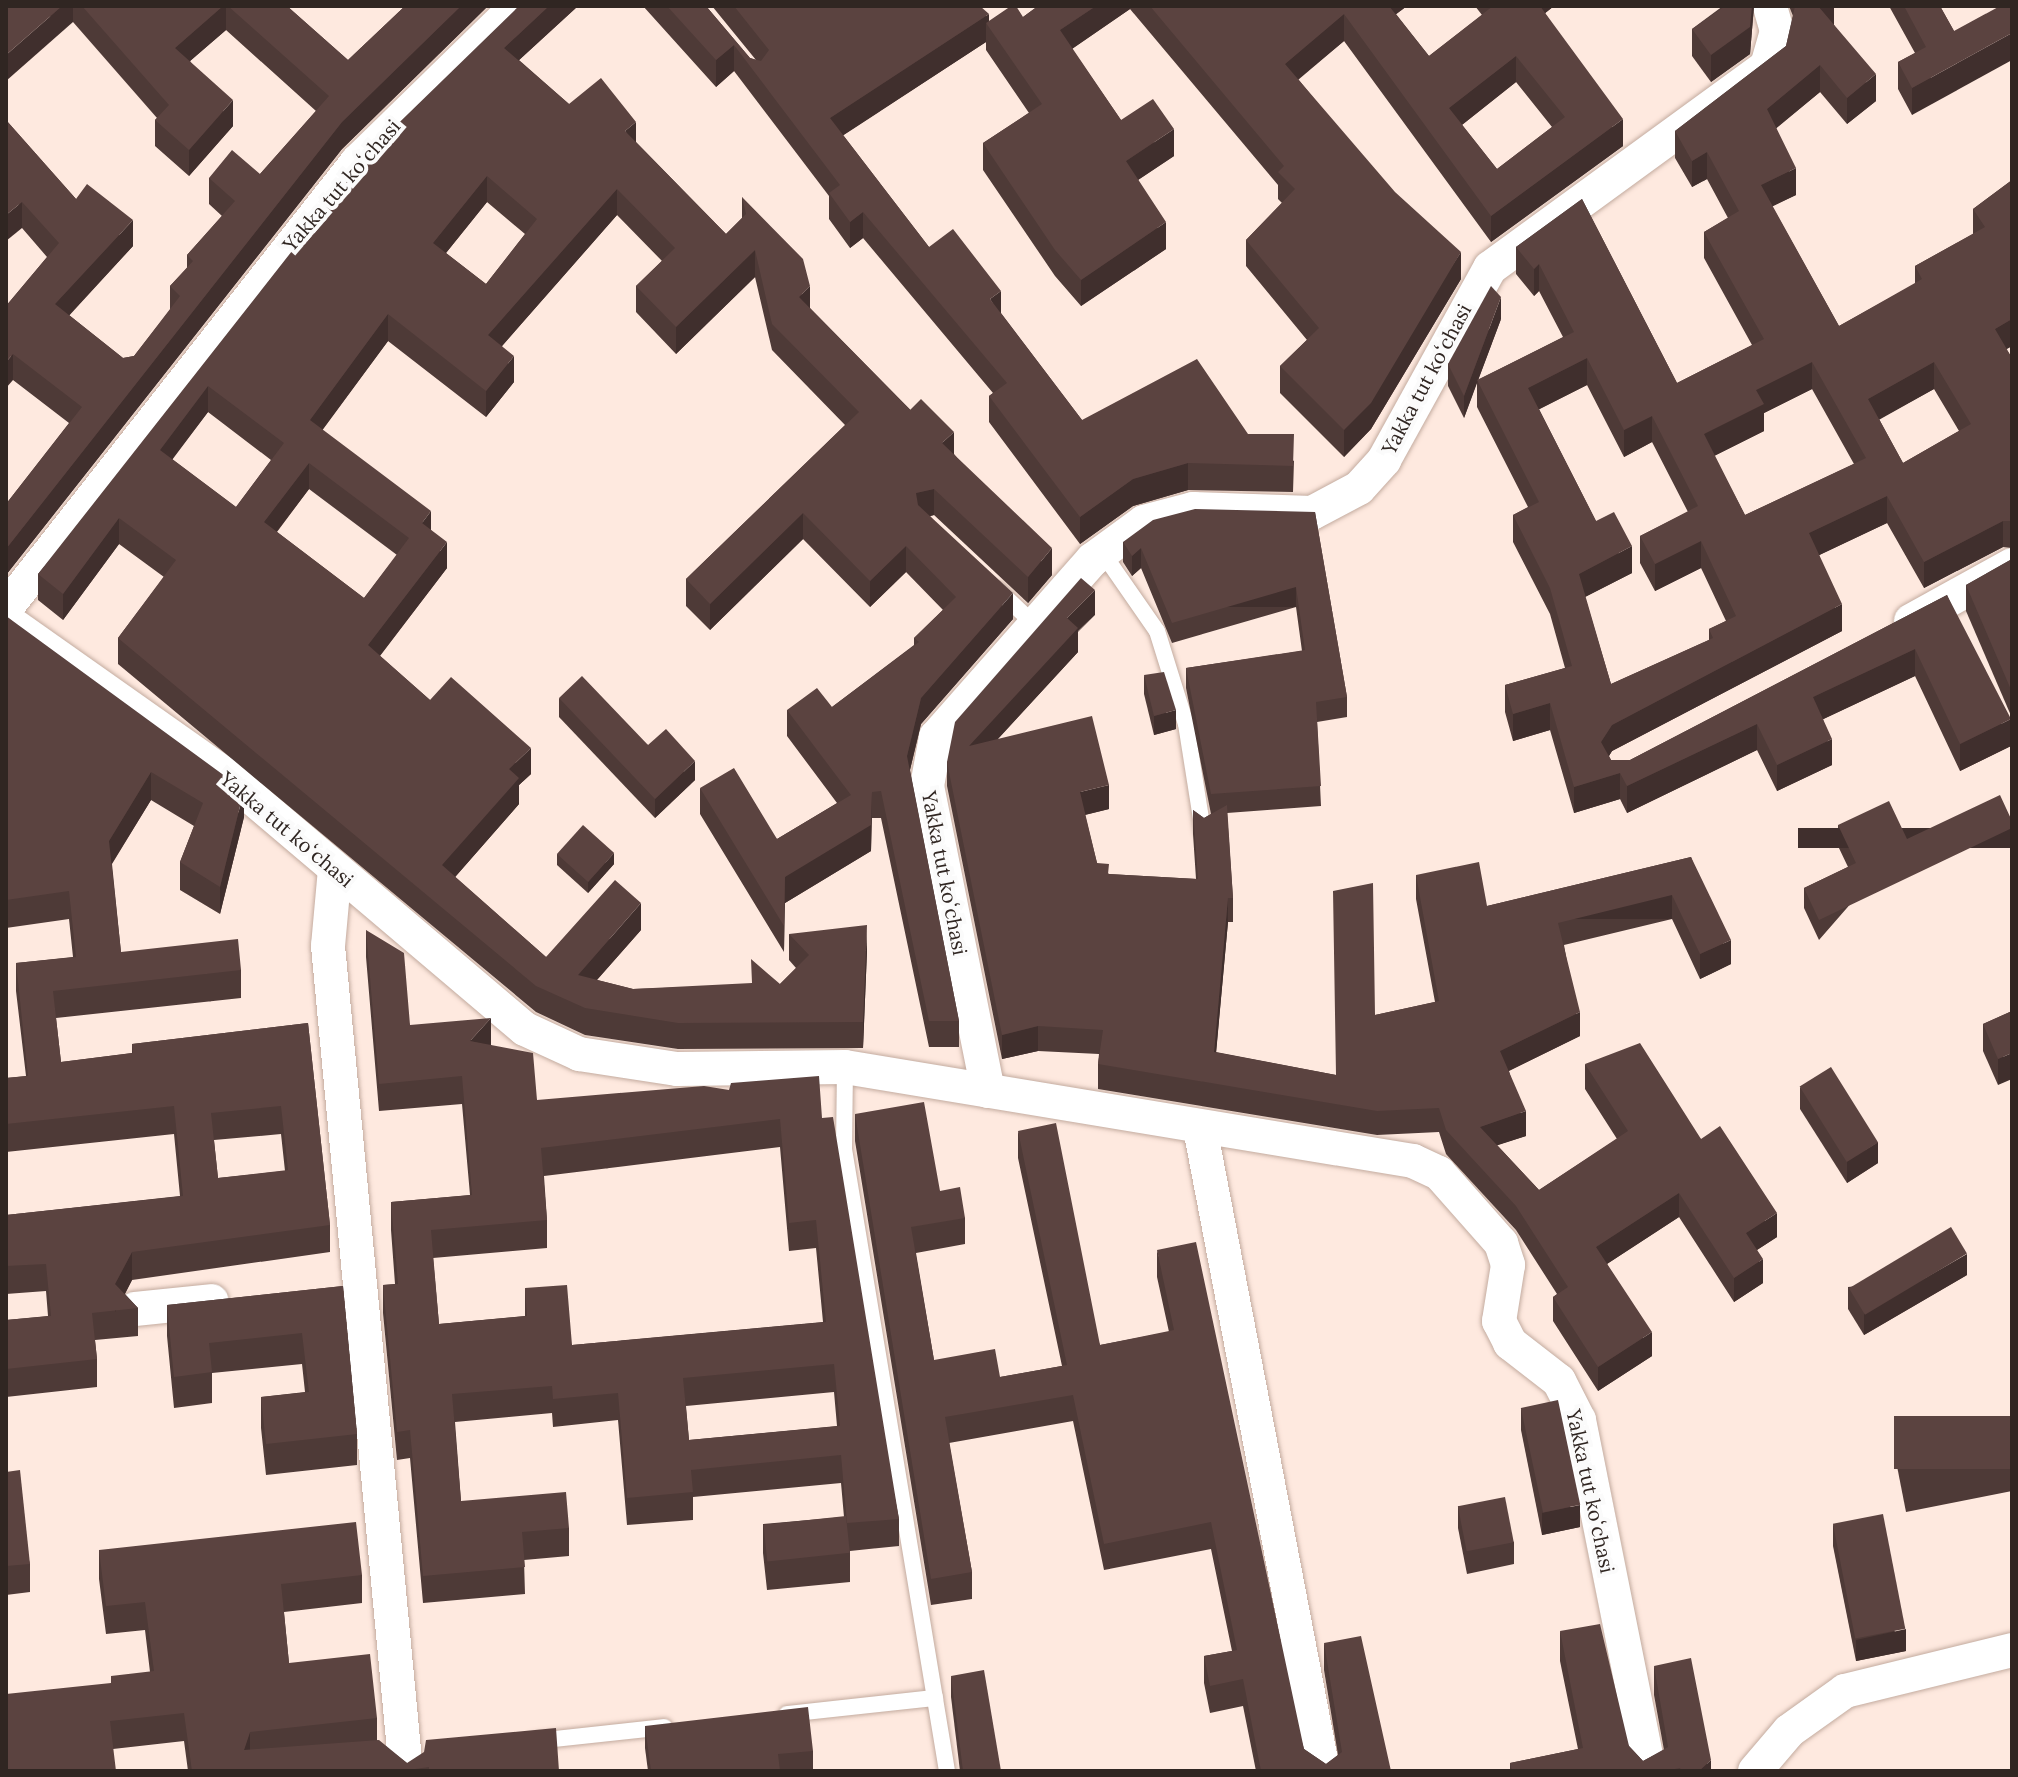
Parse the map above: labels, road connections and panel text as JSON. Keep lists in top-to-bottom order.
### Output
{
  "streets": {
    "street": ["Yakka tut koʻchasi"]
  }
}
